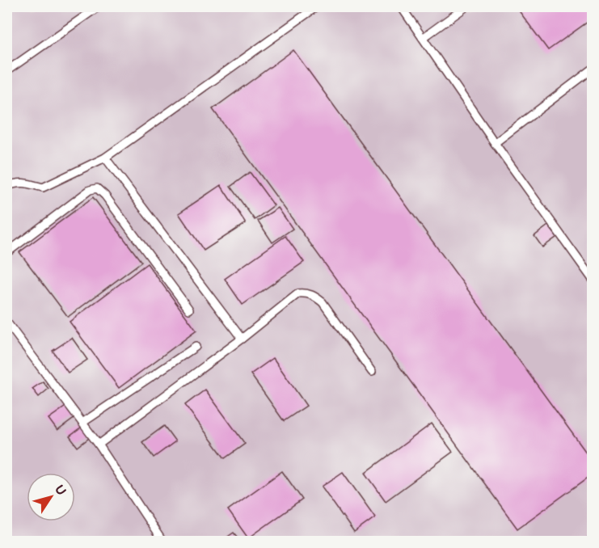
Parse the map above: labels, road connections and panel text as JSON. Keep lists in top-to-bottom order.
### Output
{
  "north": "top right"
}
